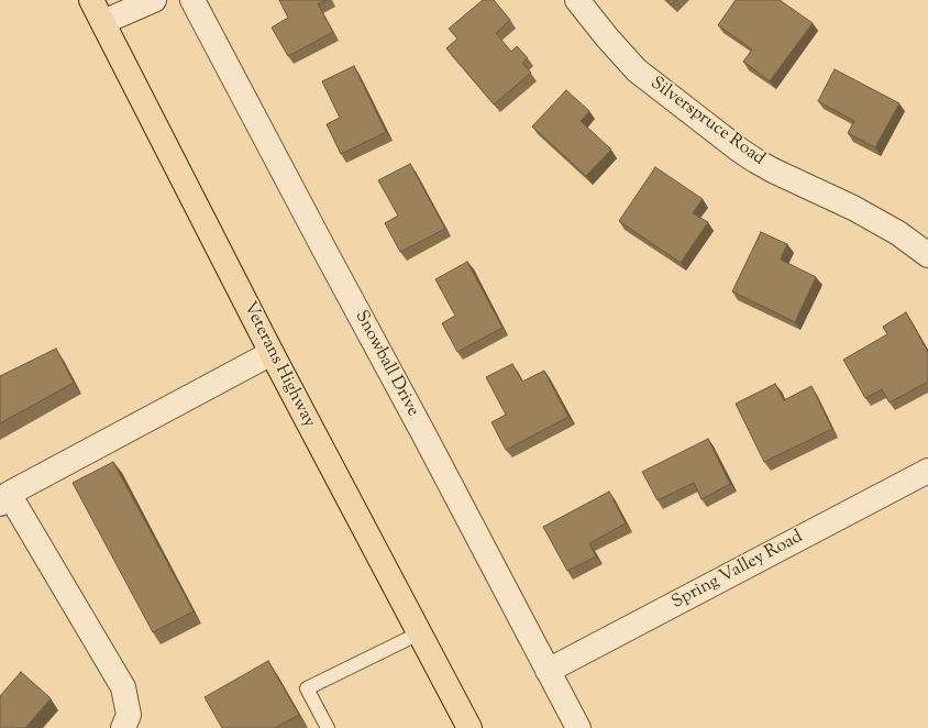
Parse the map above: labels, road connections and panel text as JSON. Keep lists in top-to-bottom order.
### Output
{
  "streets": {
    "main road": ["Veterans Highway"],
    "street": ["Silverspruce Road", "Snowball Drive", "Spring Valley Road"]
  },
  "crossings": [
    ["Snowball Drive", "Spring Valley Road"]
  ]
}
